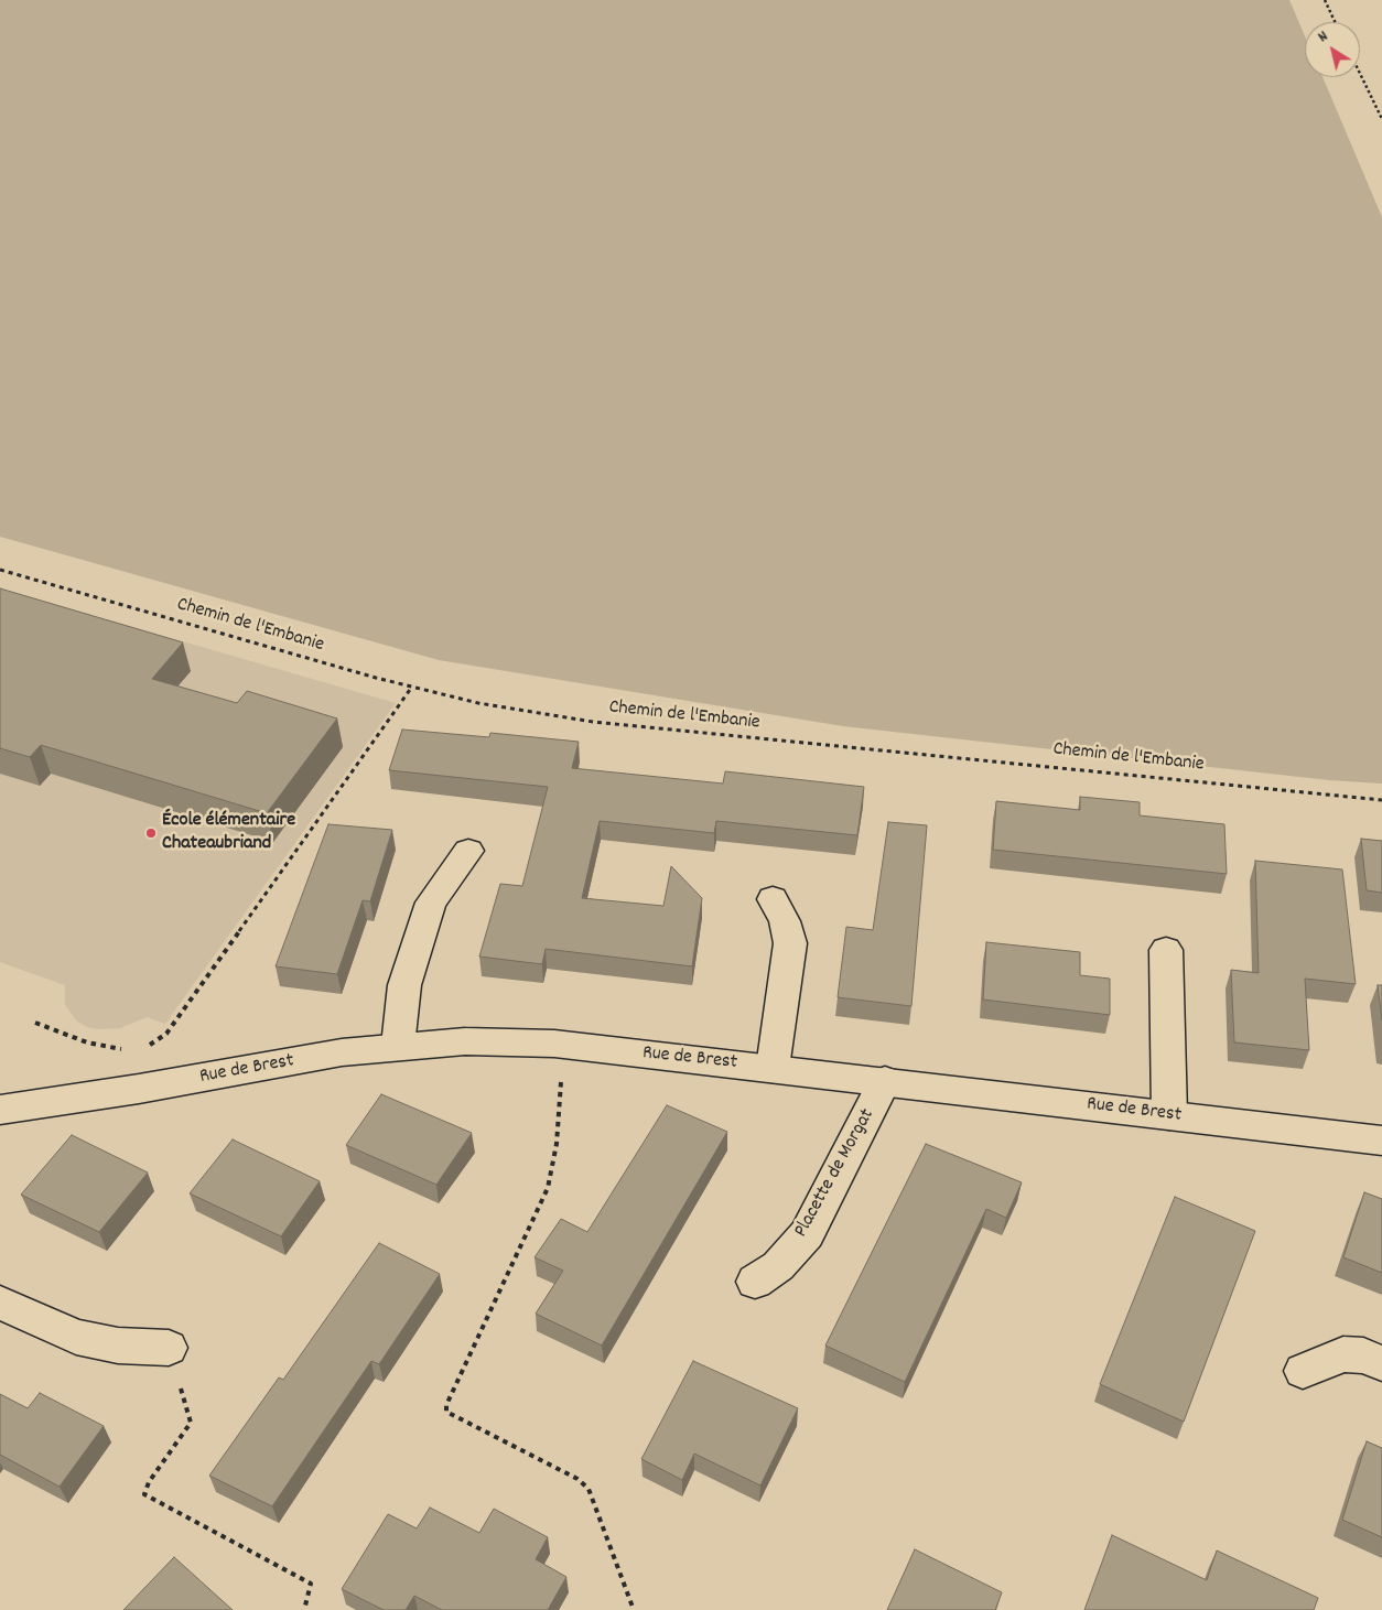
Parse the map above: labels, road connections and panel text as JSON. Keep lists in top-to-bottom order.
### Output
{
  "streets": {
    "street": ["Rue de Brest", "Placette de Morgat"],
    "path": ["Chemin de l'Embanie"]
  },
  "crossings": [
    ["Rue de Brest", "Placette de Morgat"]
  ],
  "places": ["École élémentaire Chateaubriand"],
  "north": "top left"
}
